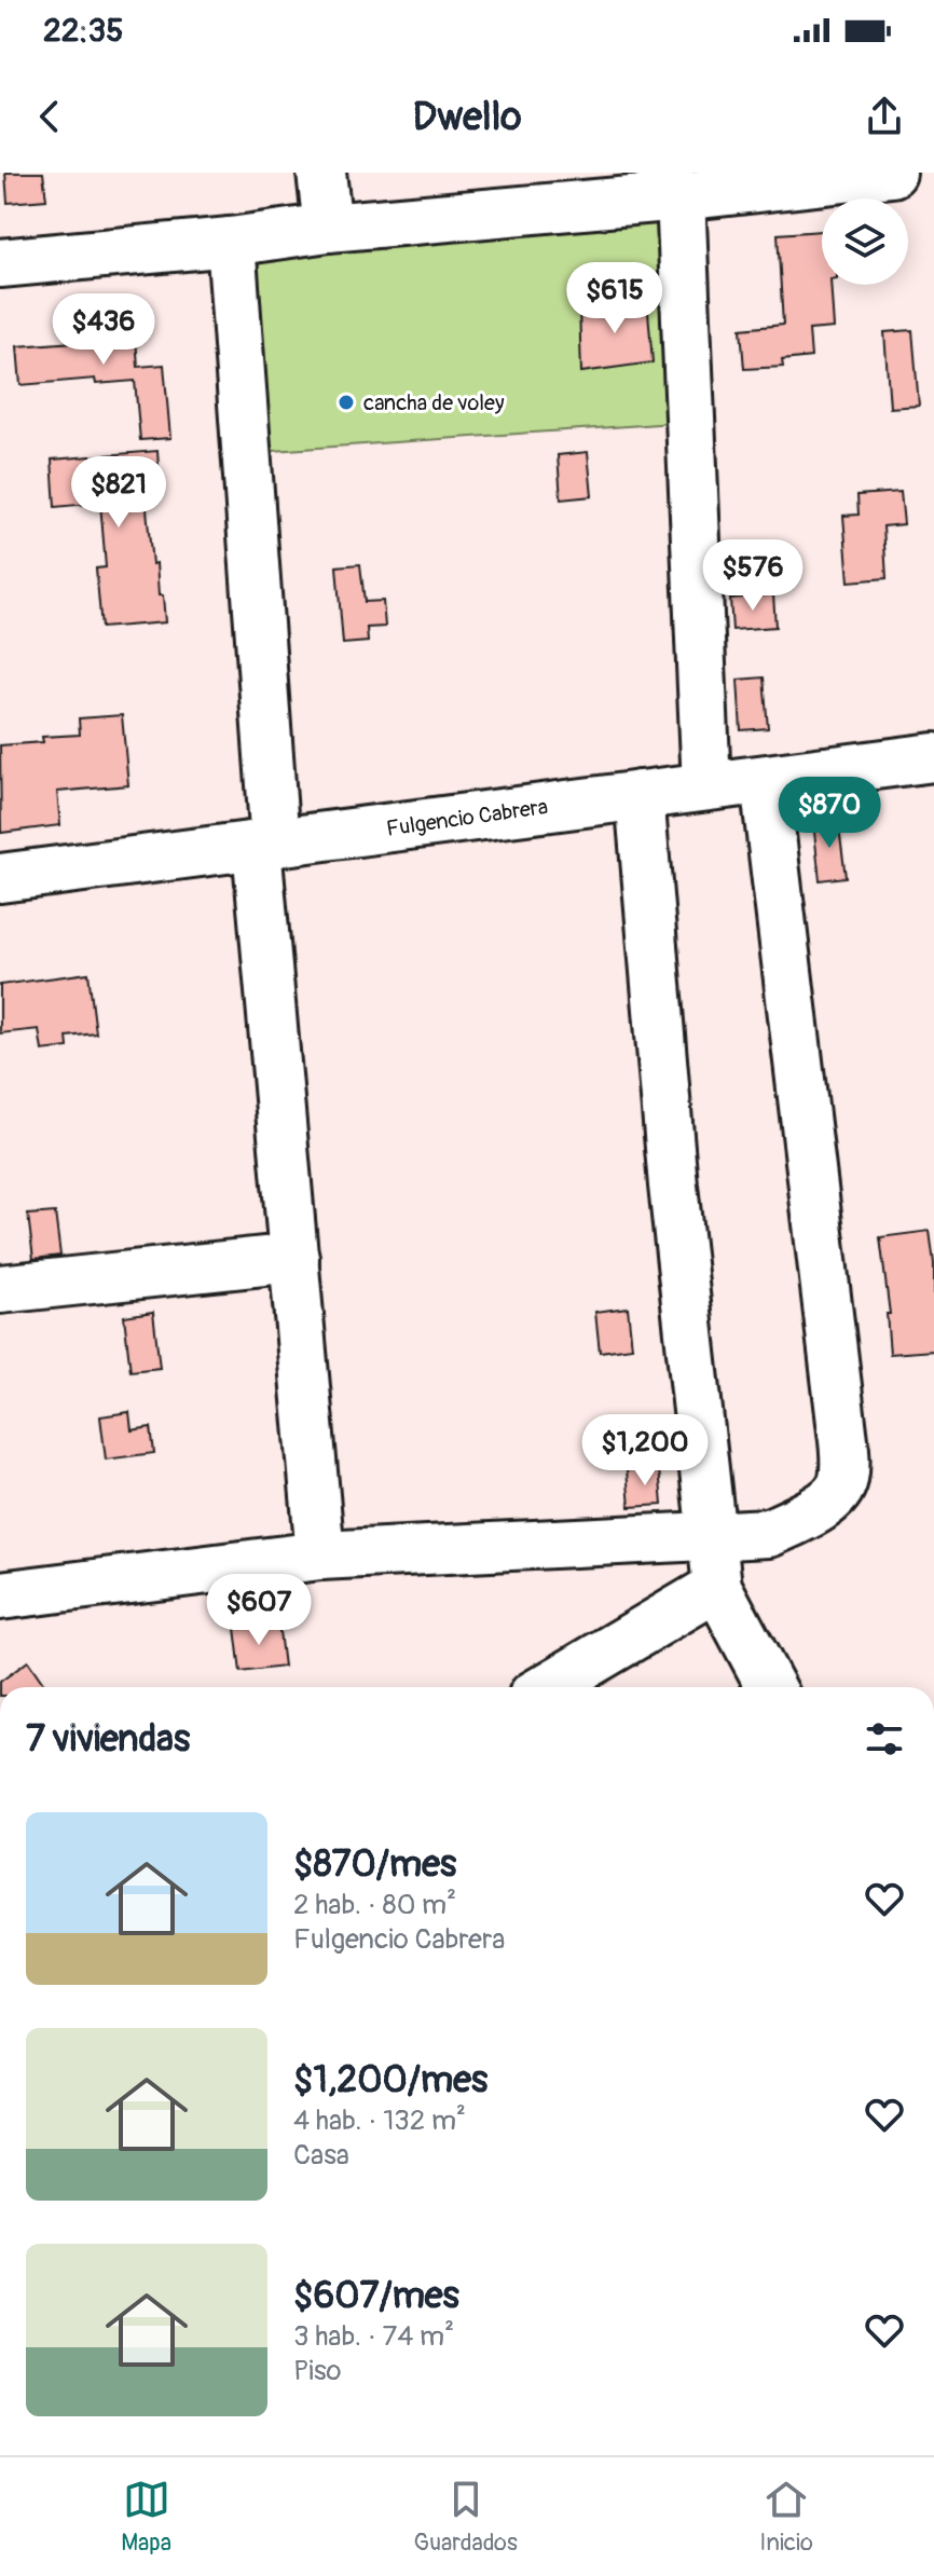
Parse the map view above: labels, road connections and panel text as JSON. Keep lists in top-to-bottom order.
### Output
{
  "streets": {
    "street": ["Fulgencio Cabrera"]
  },
  "places": ["cancha de voley"],
  "page": {
    "status": "22:35",
    "header": "Dwello",
    "price": [
      "$615",
      "$436",
      "$821",
      "$576",
      "$870",
      "$1,200",
      "$607"
    ],
    "heading": "7 viviendas",
    "list": [
      {
        "name": "$870/mes",
        "note": "2 hab. · 80 m² · Fulgencio Cabrera"
      },
      {
        "name": "$1,200/mes",
        "note": "4 hab. · 132 m² · Casa"
      },
      {
        "name": "$607/mes",
        "note": "3 hab. · 74 m² · Piso"
      }
    ],
    "tabs": ["Mapa", "Guardados", "Inicio"]
  }
}
